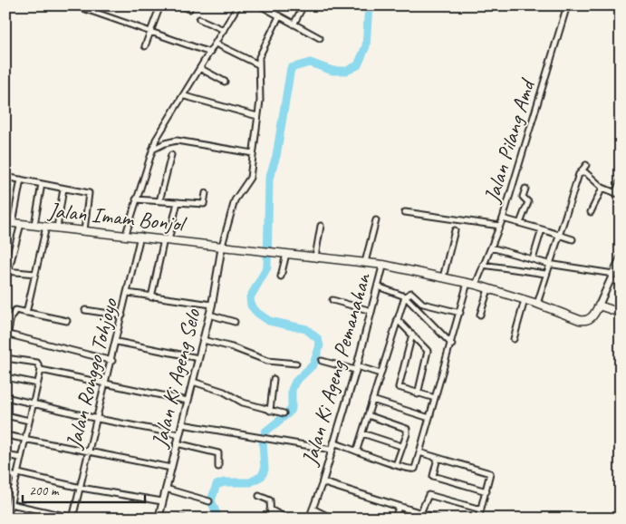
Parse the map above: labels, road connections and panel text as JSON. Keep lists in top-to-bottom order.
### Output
{
  "streets": {
    "main road": ["Jalan Imam Bonjol"],
    "street": [
      "Jalan Pilang Amd",
      "Jalan Ki Ageng Pemanahan",
      "Jalan Ronggo Tohjoyo",
      "Jalan Ki Ageng Selo"
    ]
  },
  "crossings": [
    ["Jalan Pilang Amd", "Jalan Imam Bonjol"],
    ["Jalan Imam Bonjol", "Jalan Ki Ageng Pemanahan"],
    ["Jalan Imam Bonjol", "Jalan Ronggo Tohjoyo"],
    ["Jalan Imam Bonjol", "Jalan Ki Ageng Selo"]
  ],
  "scale_bar": "200 m"
}
